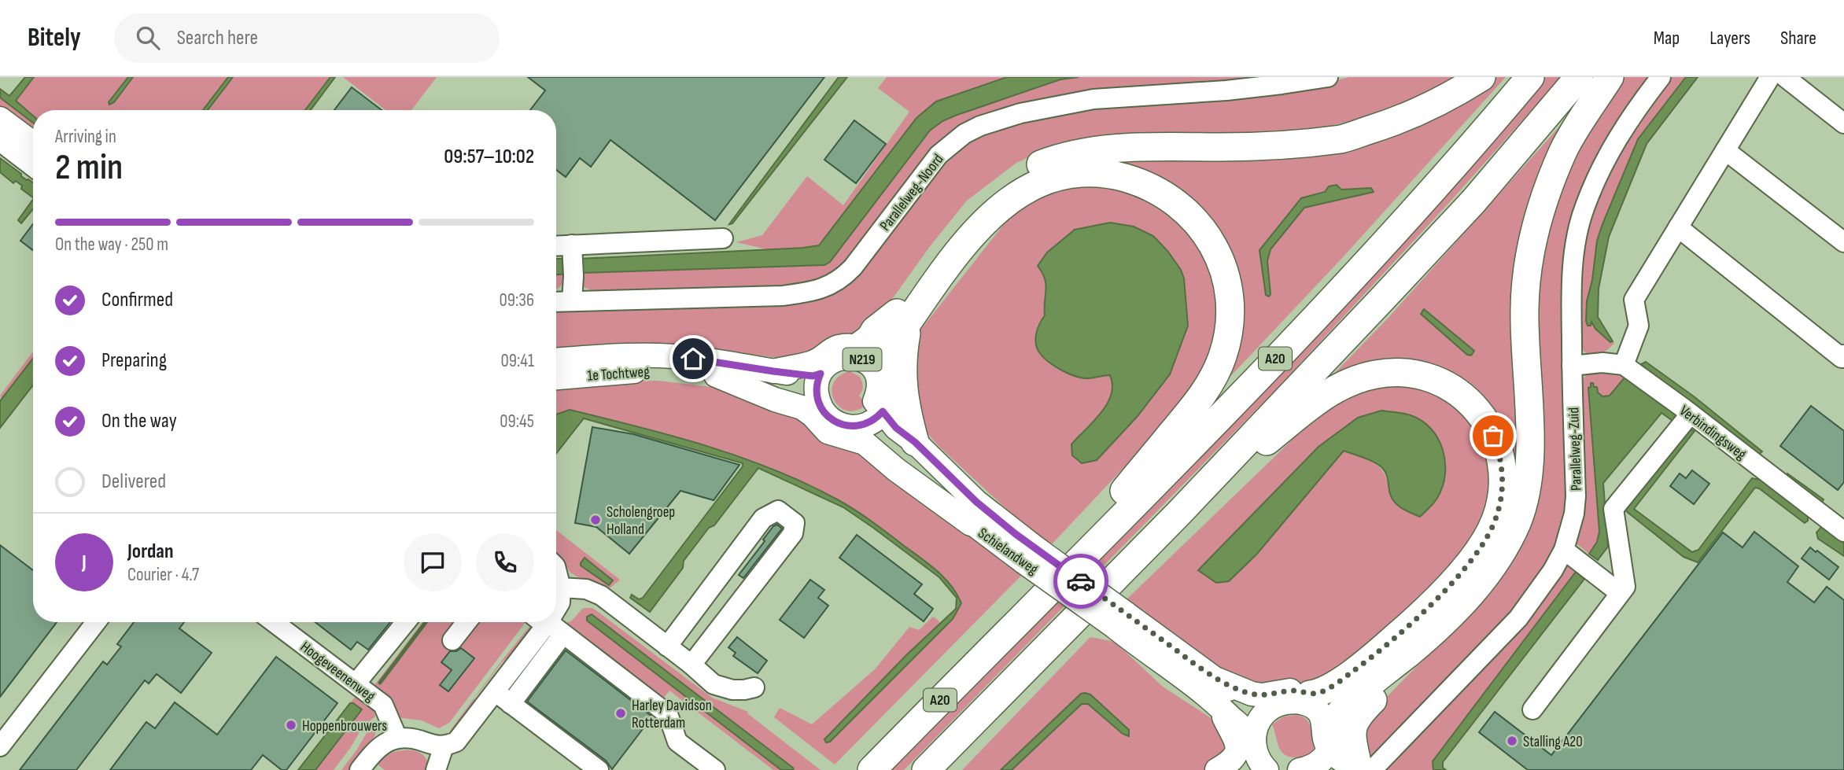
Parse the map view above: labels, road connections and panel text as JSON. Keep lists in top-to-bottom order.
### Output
{
  "streets": {
    "highway": ["A20"],
    "main road": ["N219", "1e Tochtweg", "Schielandweg"],
    "street": [
      "Parallelweg-Noord",
      "Verbindingsweg",
      "Parallelweg-Zuid",
      "Hoogeveenenweg"
    ]
  },
  "crossings": [
    ["A20", "N219"],
    ["A20", "1e Tochtweg"],
    ["A20", "Schielandweg"],
    ["N219", "1e Tochtweg"],
    ["N219", "Schielandweg"],
    ["1e Tochtweg", "Schielandweg"]
  ],
  "places": [
    "Scholengroep Holland",
    "Harley Davidson Rotterdam",
    "Hoppenbrouwers",
    "Stalling A20"
  ],
  "page": {
    "header": "Bitely",
    "search": "Search here",
    "nav": ["Map", "Layers", "Share"],
    "heading": ["2 min", "Arriving in", "09:57–10:02"],
    "panel": ["Jordan", "Courier · 4.7"],
    "bar": "On the way · 250 m",
    "list": [
      ["Confirmed", "09:36"],
      ["Preparing", "09:41"],
      ["On the way", "09:45"],
      "Delivered"
    ],
    "round": "J"
  }
}
